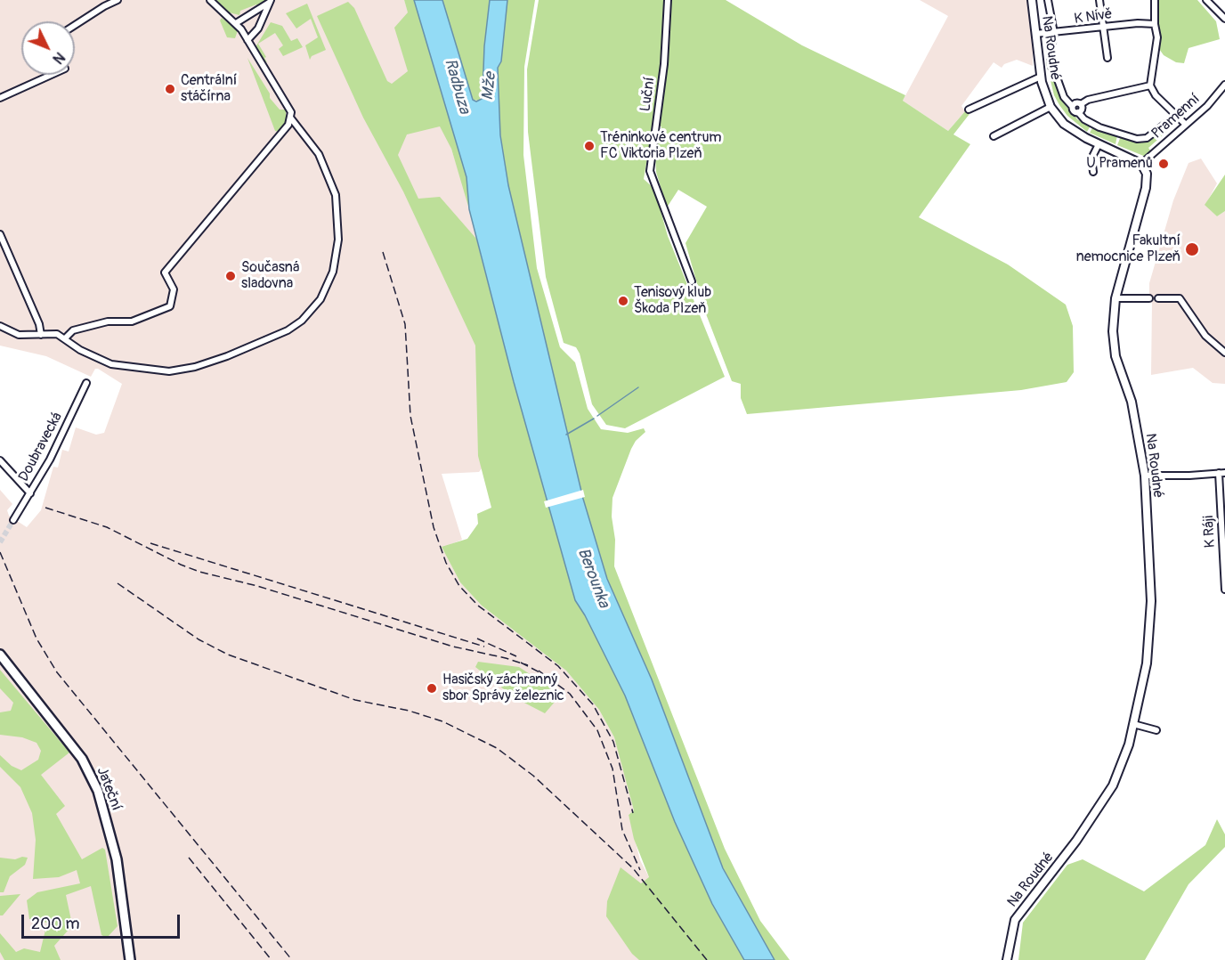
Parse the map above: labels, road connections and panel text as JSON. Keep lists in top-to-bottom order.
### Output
{
  "streets": {
    "main road": ["Jateční"],
    "street": [
      "K Nivě",
      "Na Roudné",
      "Luční",
      "Pramenní",
      "Doubravecká",
      "K Ráji"
    ]
  },
  "crossings": [
    ["K Nivě", "Na Roudné"],
    ["Na Roudné", "Pramenní"]
  ],
  "water": ["Radbuza", "Mže", "Berounka"],
  "places": [
    "Centrální stáčírna",
    "Tréninkové centrum FC Viktoria Plzeň",
    "U Pramenů",
    "Fakultní nemocnice Plzeň",
    "Současná sladovna",
    "Tenisový klub Škoda Plzeň",
    "Hasičský záchranný sbor Správy železnic"
  ],
  "scale_bar": "200 m",
  "north": "bottom right"
}
